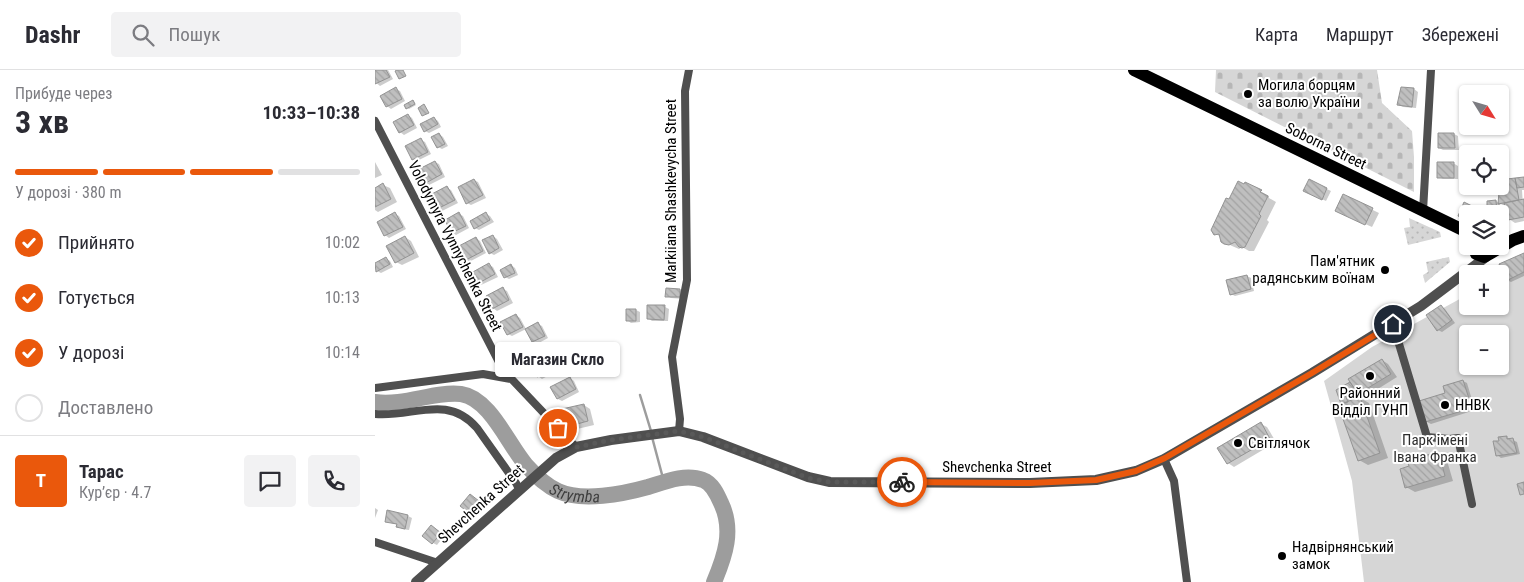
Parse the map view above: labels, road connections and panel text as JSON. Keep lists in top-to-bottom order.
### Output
{
  "streets": {
    "main road": ["Soborna Street"],
    "street": ["Markiiana Shashkevycha Street", "Volodymyra Vynnychenka Street", "Shevchenka Street"]
  },
  "crossings": [
    ["Markiiana Shashkevycha Street", "Shevchenka Street"],
    ["Volodymyra Vynnychenka Street", "Shevchenka Street"]
  ],
  "water": ["Strymba"],
  "parks": ["Парк імені Івана Франка"],
  "places": [
    "Могила борцям за волю України",
    "Пам'ятник радянським воїнам",
    "Районний Відділ ГУНП",
    "ННВК",
    "Магазин Скло",
    "Світлячок",
    "Надвірнянський замок"
  ],
  "north": "bottom right",
  "page": {
    "header": "Dashr",
    "search": "Пошук",
    "nav": ["Карта", "Маршрут", "Збережені"],
    "heading": ["3 хв", "Прибуде через", "10:33–10:38"],
    "panel": ["Тарас", "Кур’єр · 4.7"],
    "map_buttons": ["+", "−"],
    "bar": "У дорозі · 380 m",
    "list": [
      ["Прийнято", "10:02"],
      ["Готується", "10:13"],
      ["У дорозі", "10:14"],
      "Доставлено"
    ],
    "bubble": "Магазин Скло",
    "round": "Т"
  }
}
